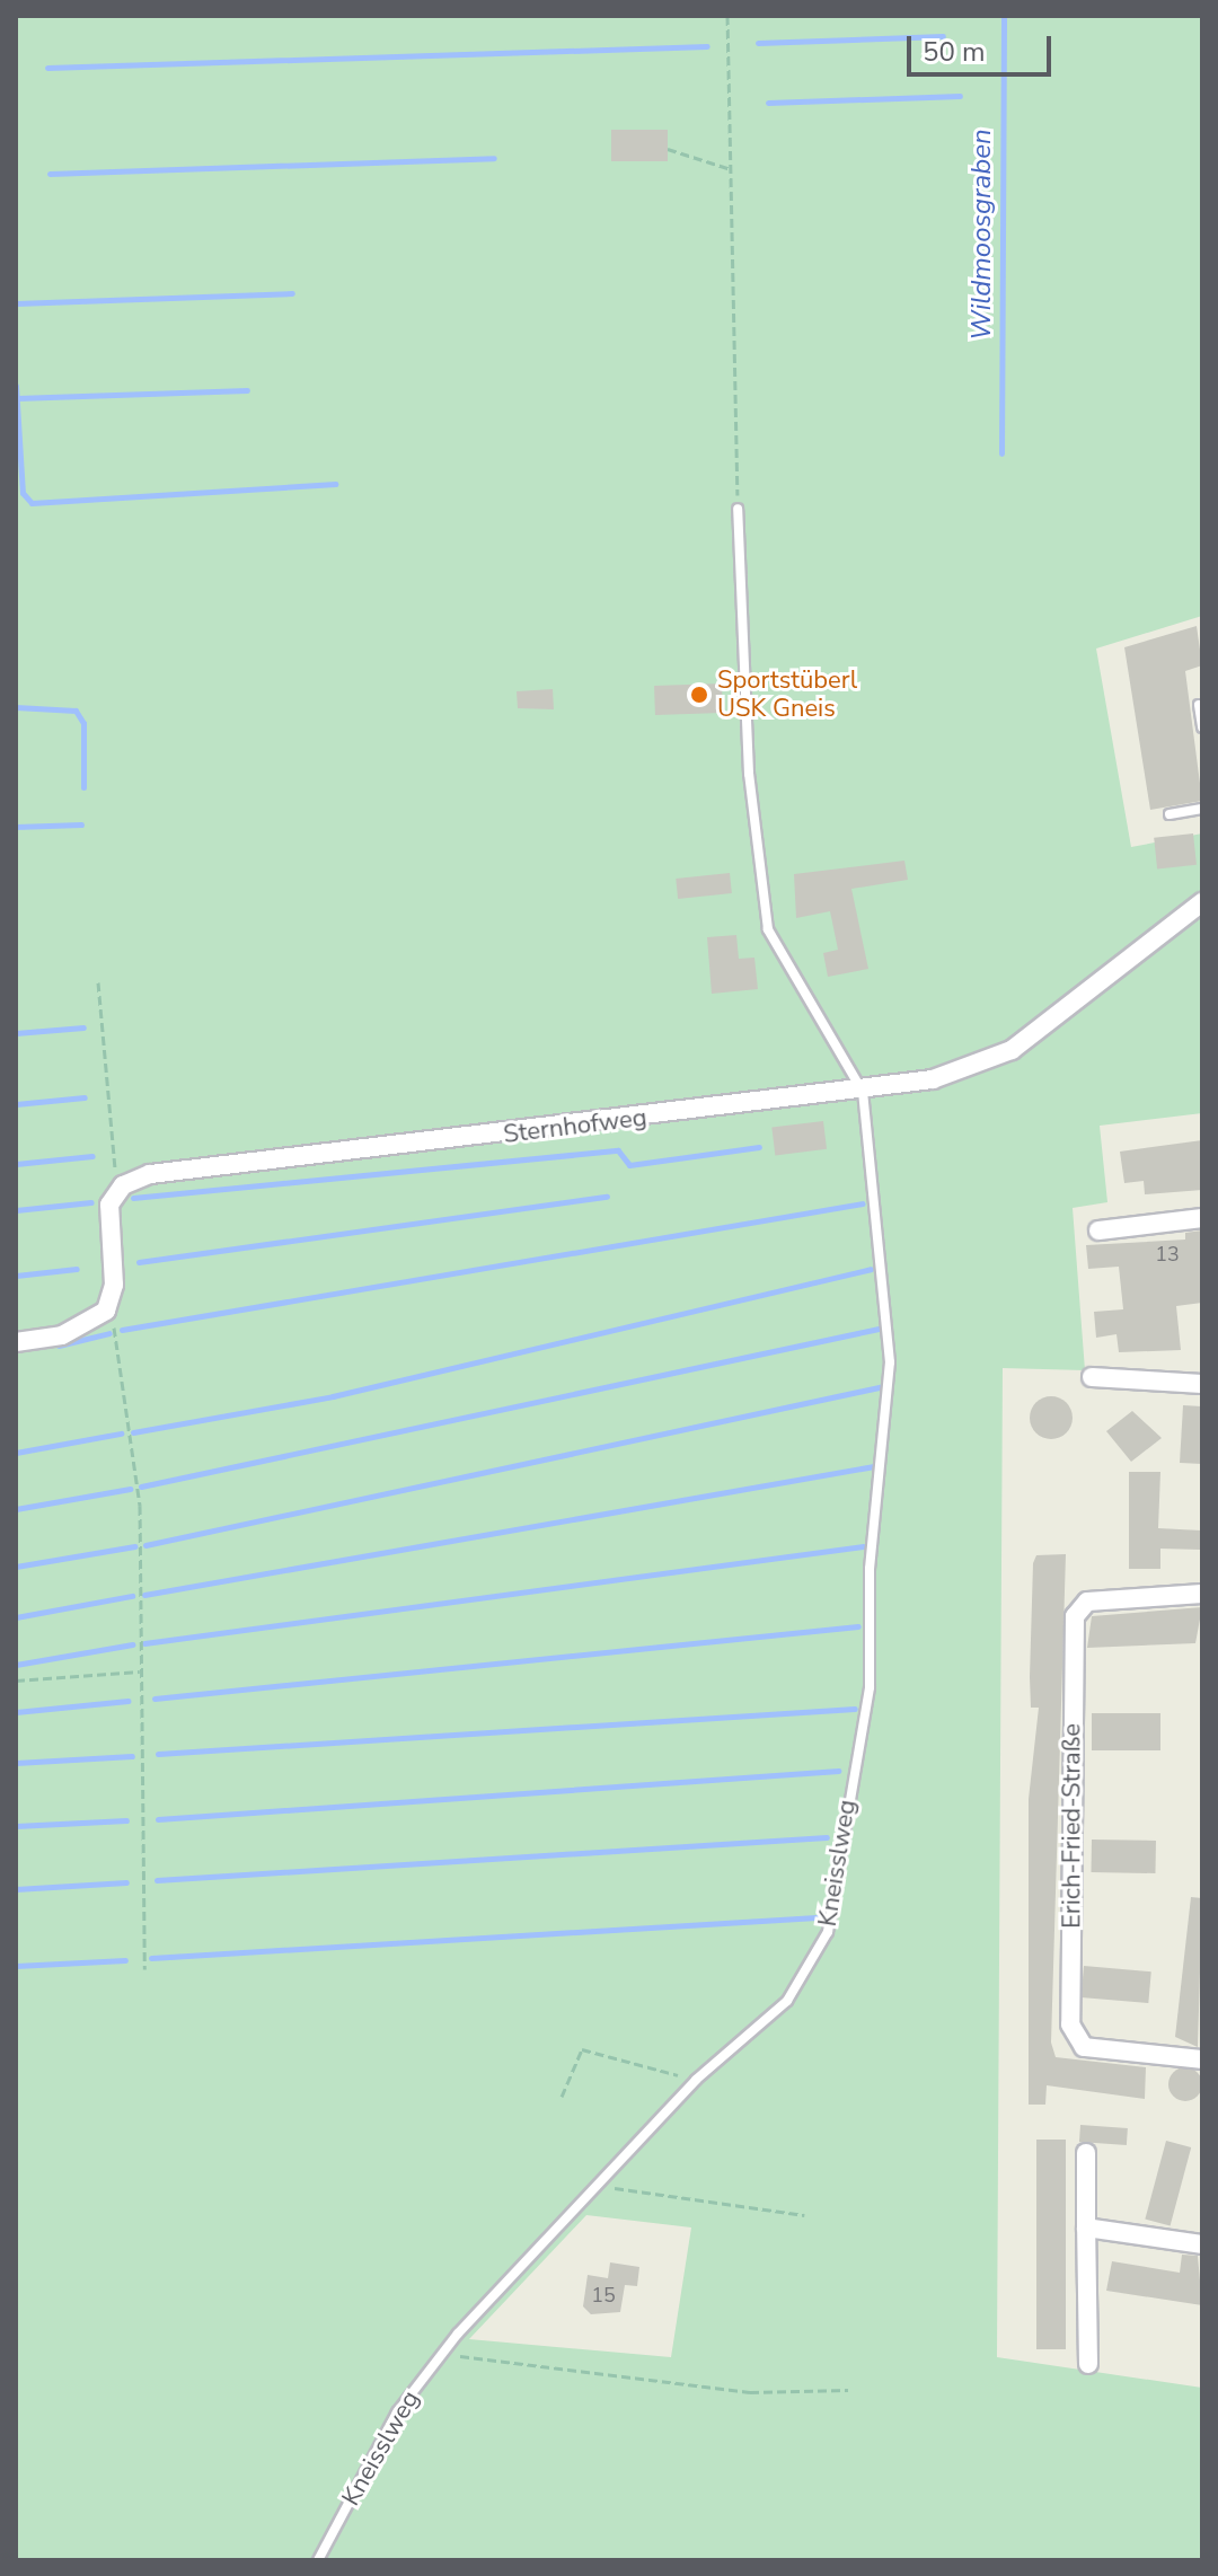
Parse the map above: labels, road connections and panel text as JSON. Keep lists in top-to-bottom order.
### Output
{
  "streets": {
    "street": ["Sternhofweg", "Erich-Fried-Straße"],
    "lane": ["Kneisslweg"]
  },
  "crossings": [
    ["Sternhofweg", "Kneisslweg"]
  ],
  "water": ["Wildmoosgraben"],
  "places": ["Sportstüberl USK Gneis"],
  "house_numbers": ["13", "15"],
  "scale_bar": "50 m"
}
